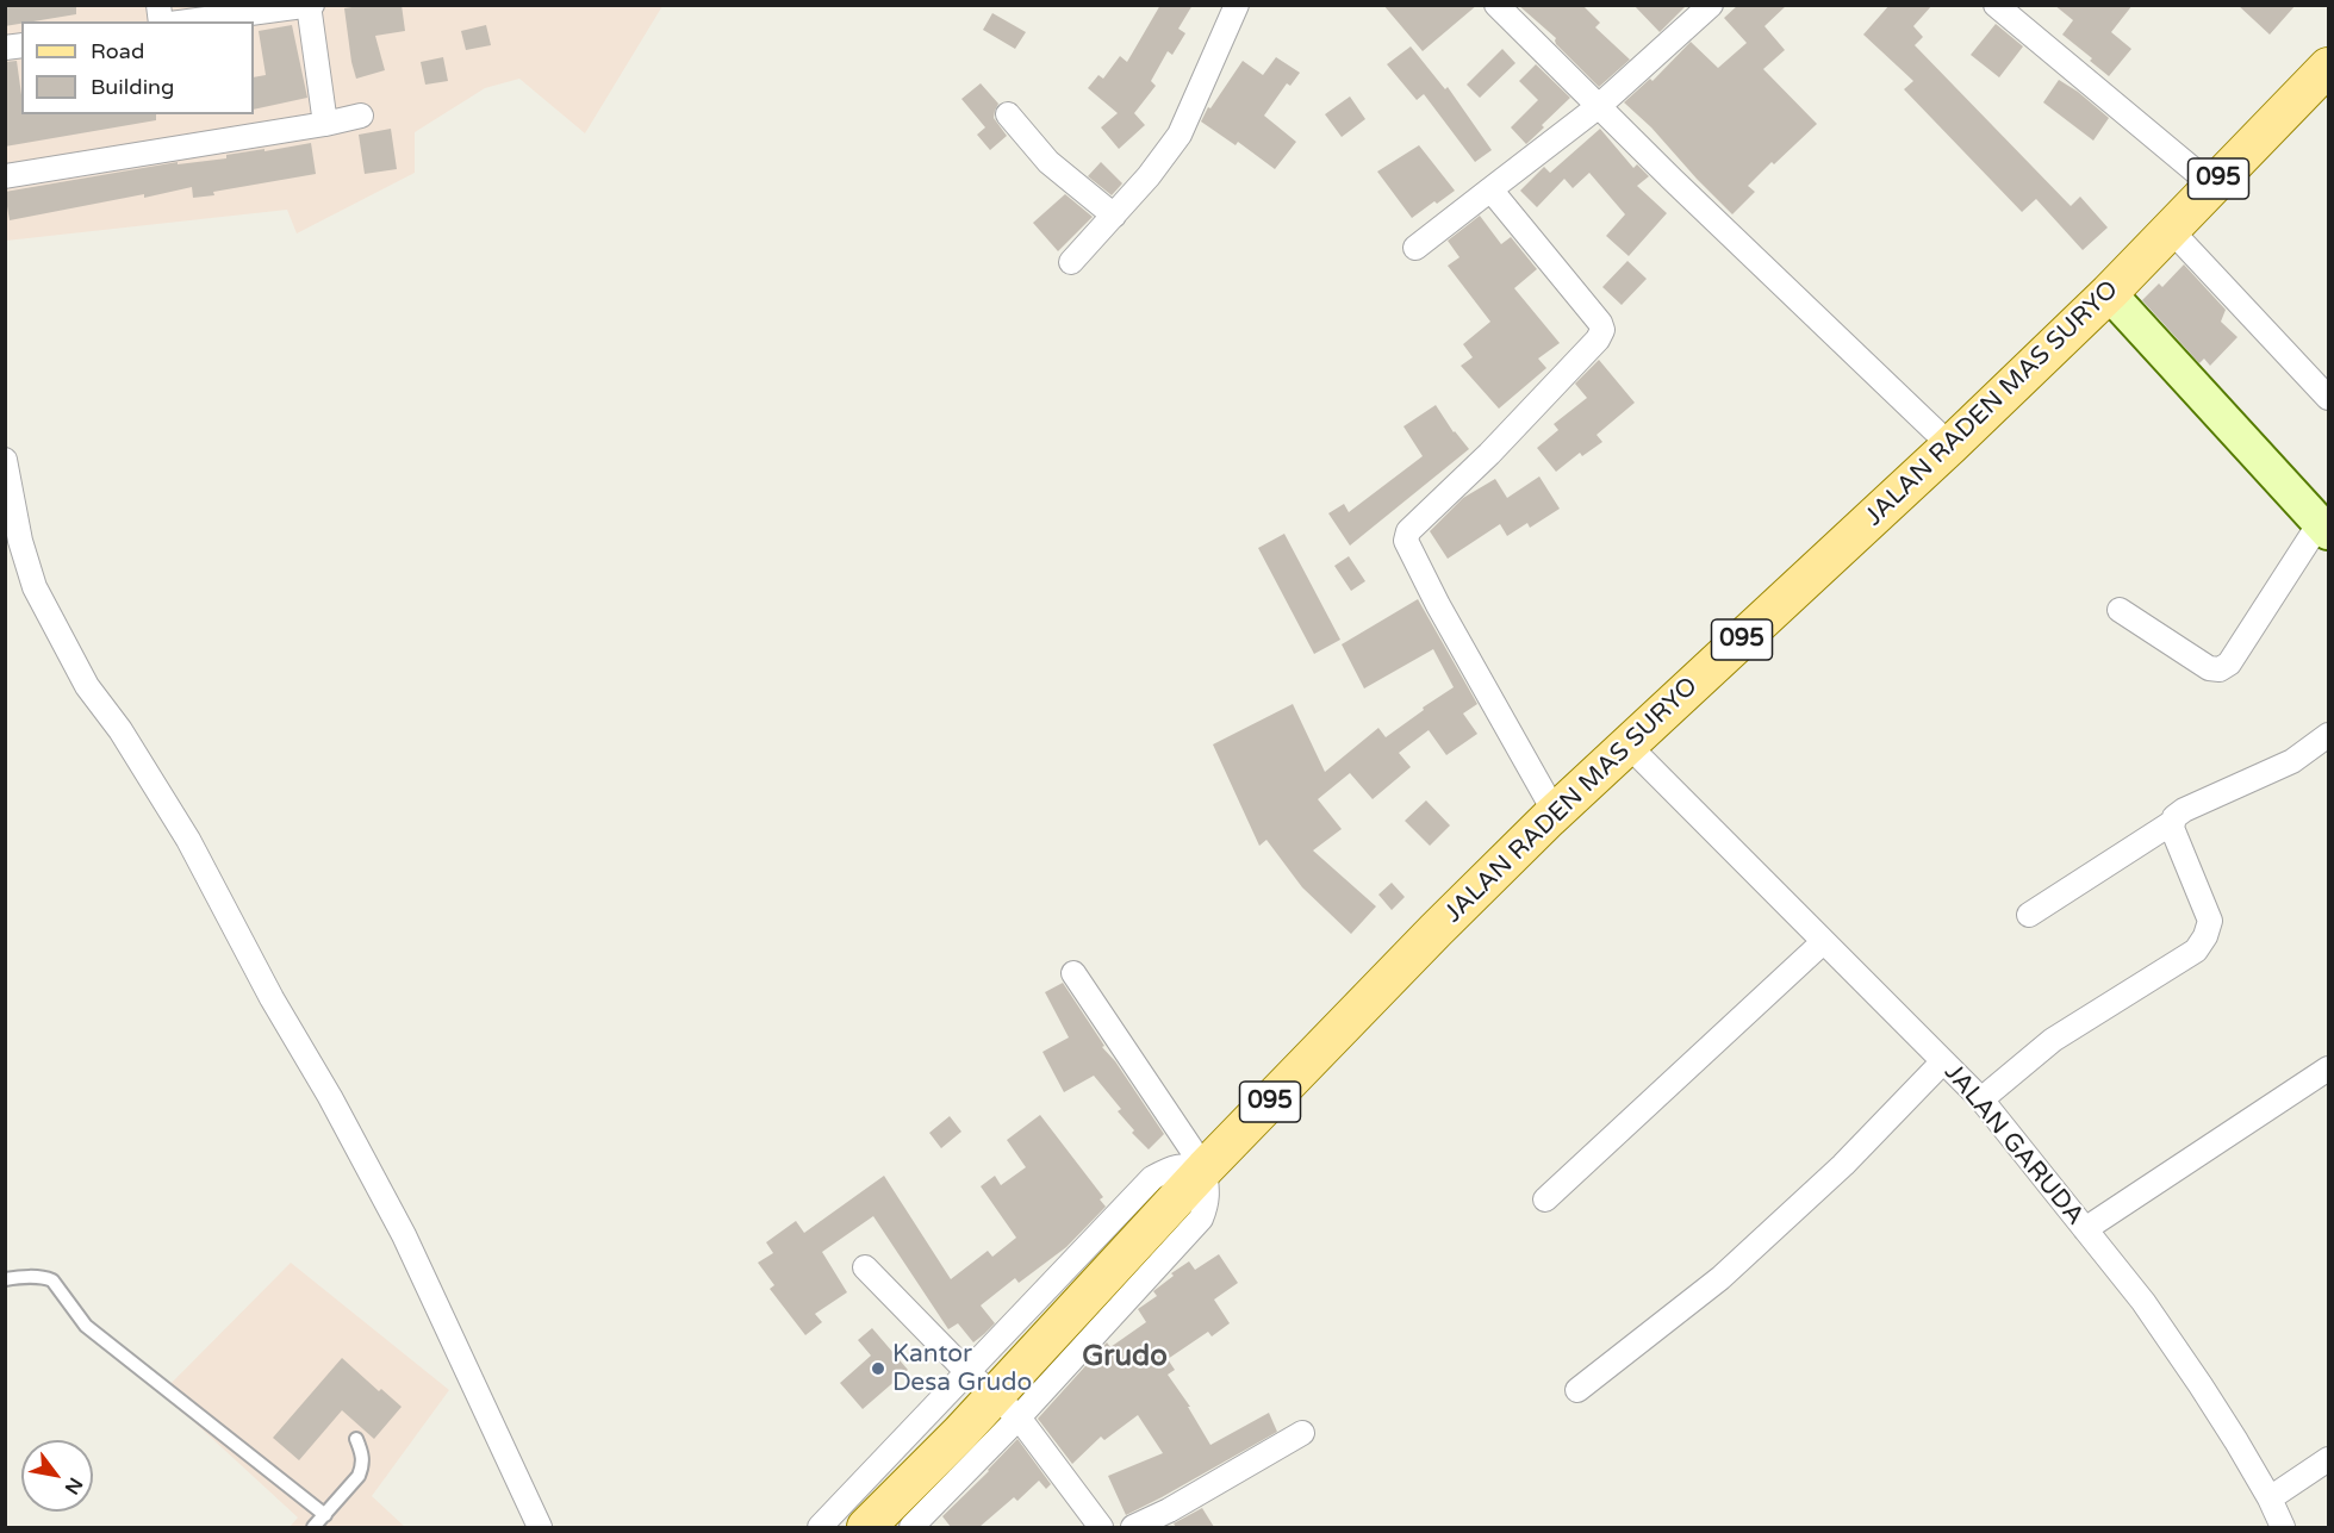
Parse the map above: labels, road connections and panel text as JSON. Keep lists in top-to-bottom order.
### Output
{
  "streets": {
    "main road": ["095", "JALAN RADEN MAS SURYO"],
    "street": ["JALAN GARUDA"]
  },
  "crossings": [
    ["JALAN RADEN MAS SURYO", "JALAN GARUDA"]
  ],
  "districts": ["Grudo"],
  "places": ["Kantor Desa Grudo"],
  "legend": ["Road", "Building"],
  "north": "bottom right"
}
